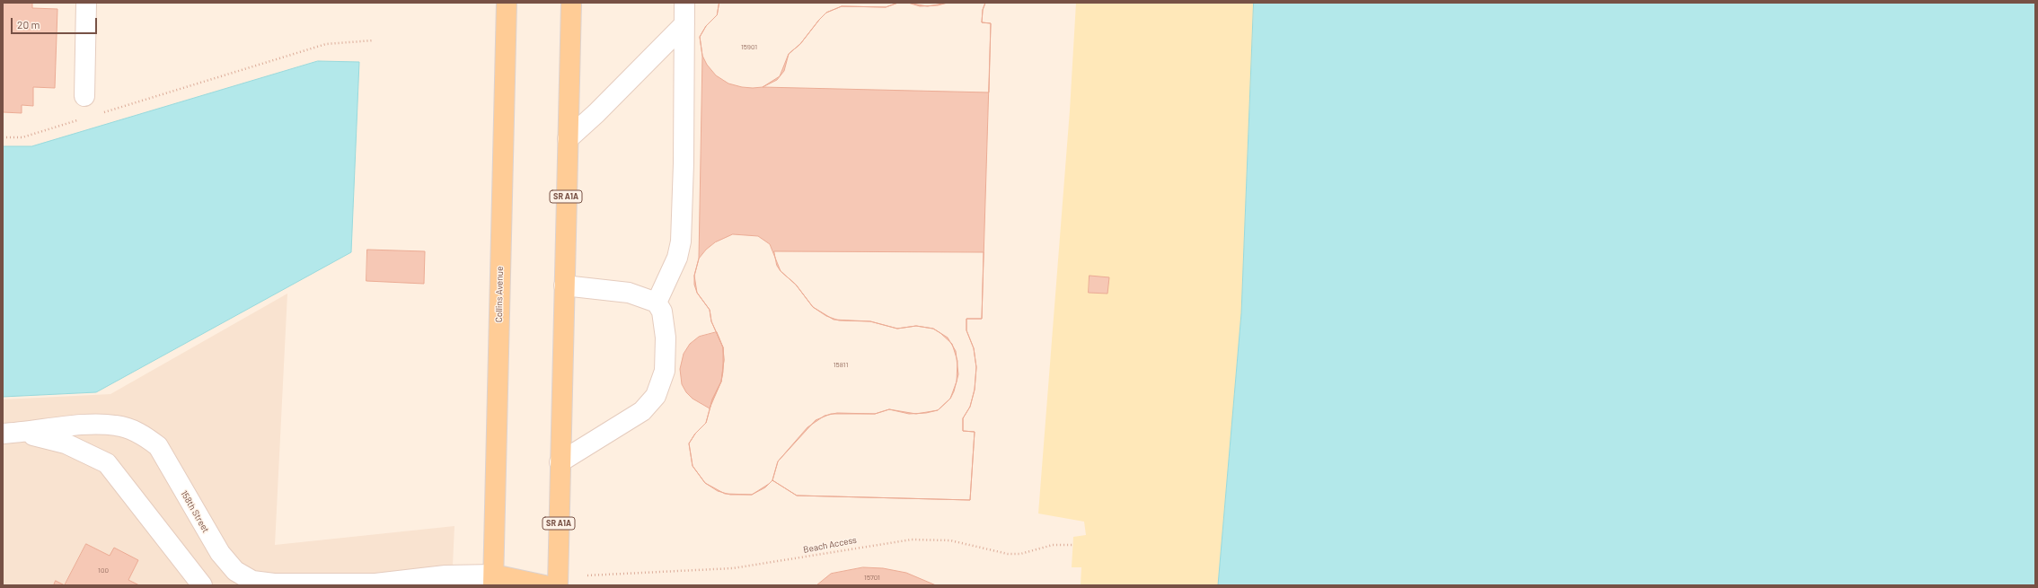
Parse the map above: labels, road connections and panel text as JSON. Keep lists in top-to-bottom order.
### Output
{
  "streets": {
    "main road": ["SR A1A", "Collins Avenue"],
    "street": ["158th Street"],
    "path": ["Beach Access"]
  },
  "crossings": [
    ["Collins Avenue", "158th Street"]
  ],
  "house_numbers": [
    "15901",
    "15811",
    "100",
    "15701"
  ],
  "scale_bar": "20 m"
}
